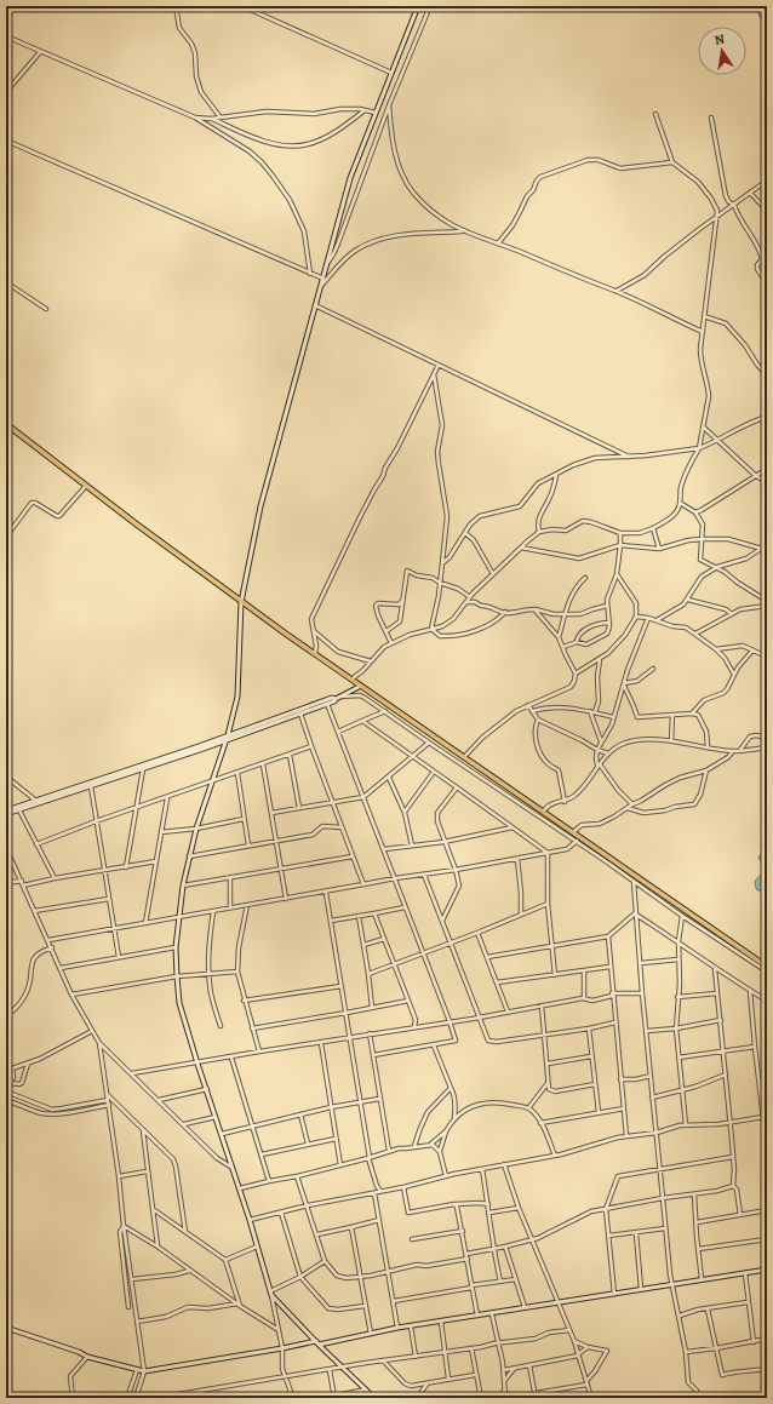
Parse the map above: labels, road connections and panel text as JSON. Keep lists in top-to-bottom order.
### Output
{
  "north": "top"
}
